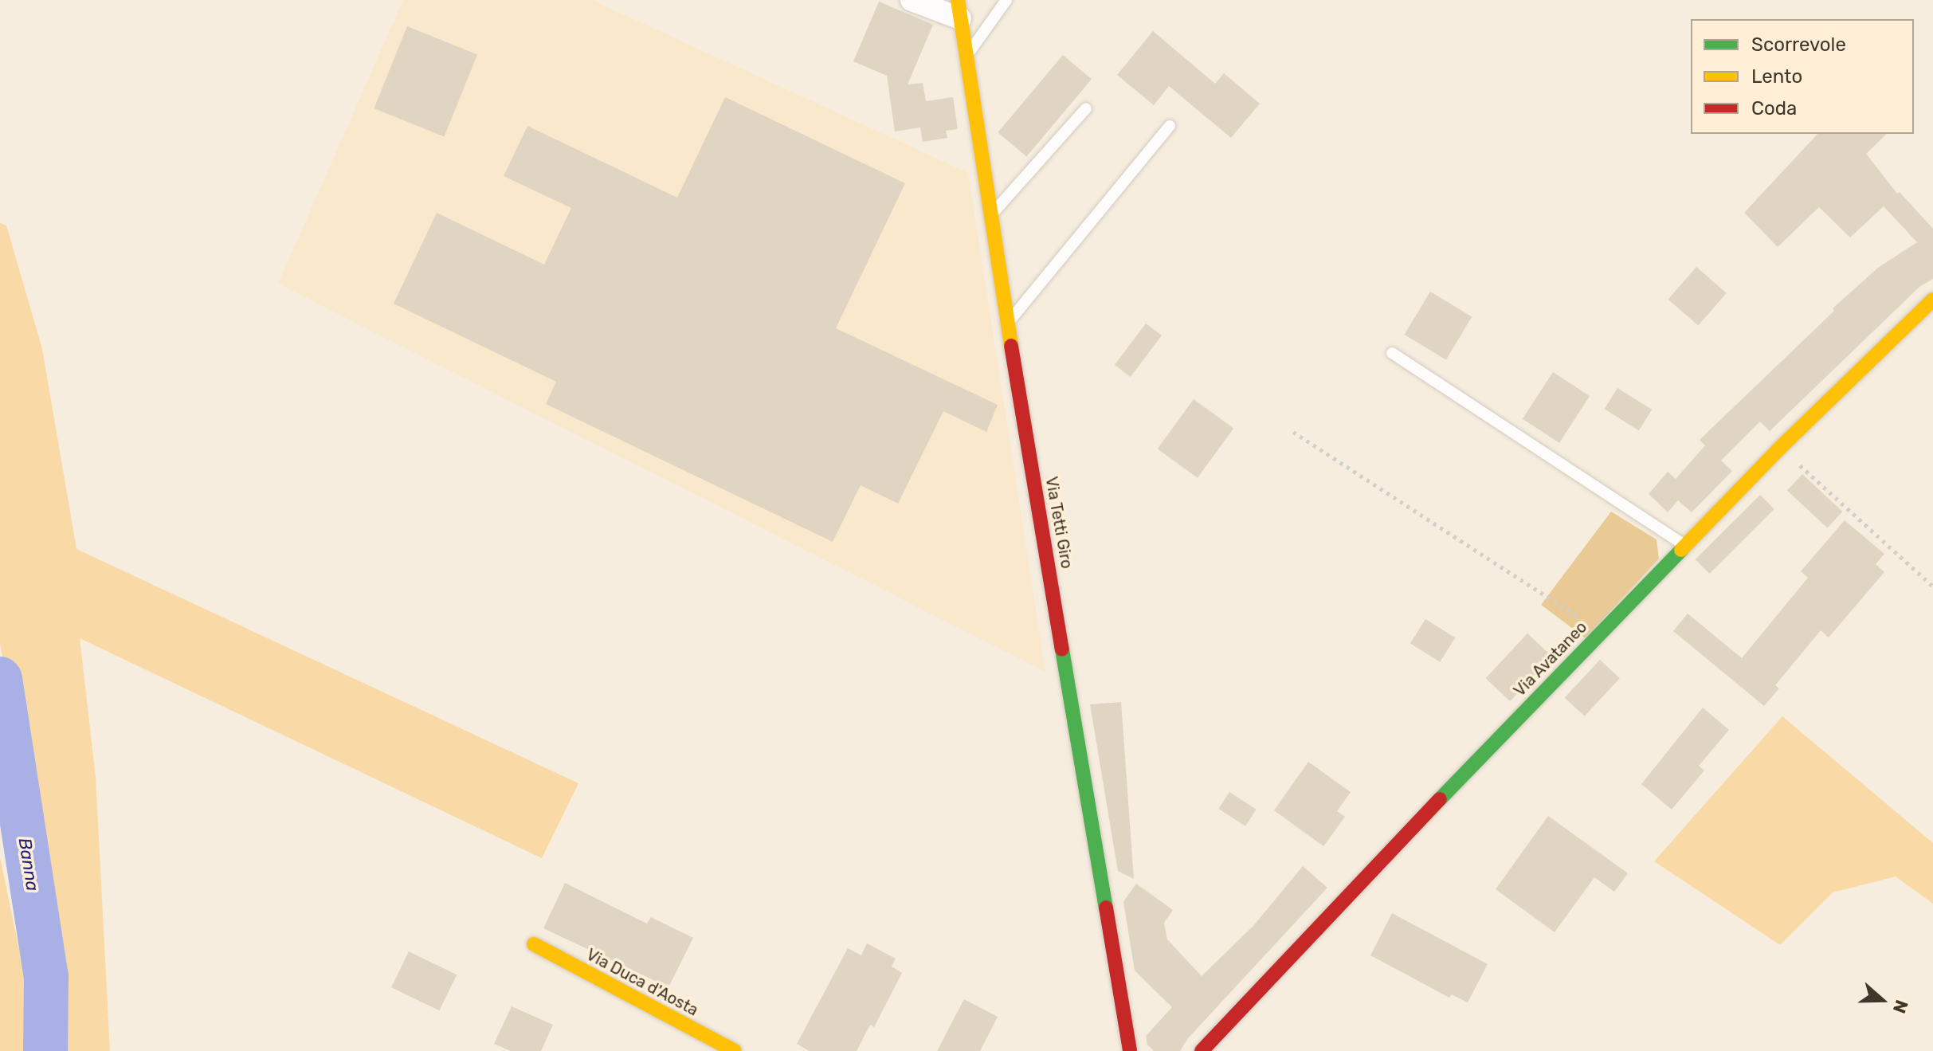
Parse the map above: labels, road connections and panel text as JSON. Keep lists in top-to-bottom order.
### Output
{
  "streets": {
    "street": ["Via Tetti Giro", "Via Avataneo", "Via Duca d'Aosta"]
  },
  "water": ["Banna"],
  "legend": ["Scorrevole", "Lento", "Coda"],
  "north": "right"
}
